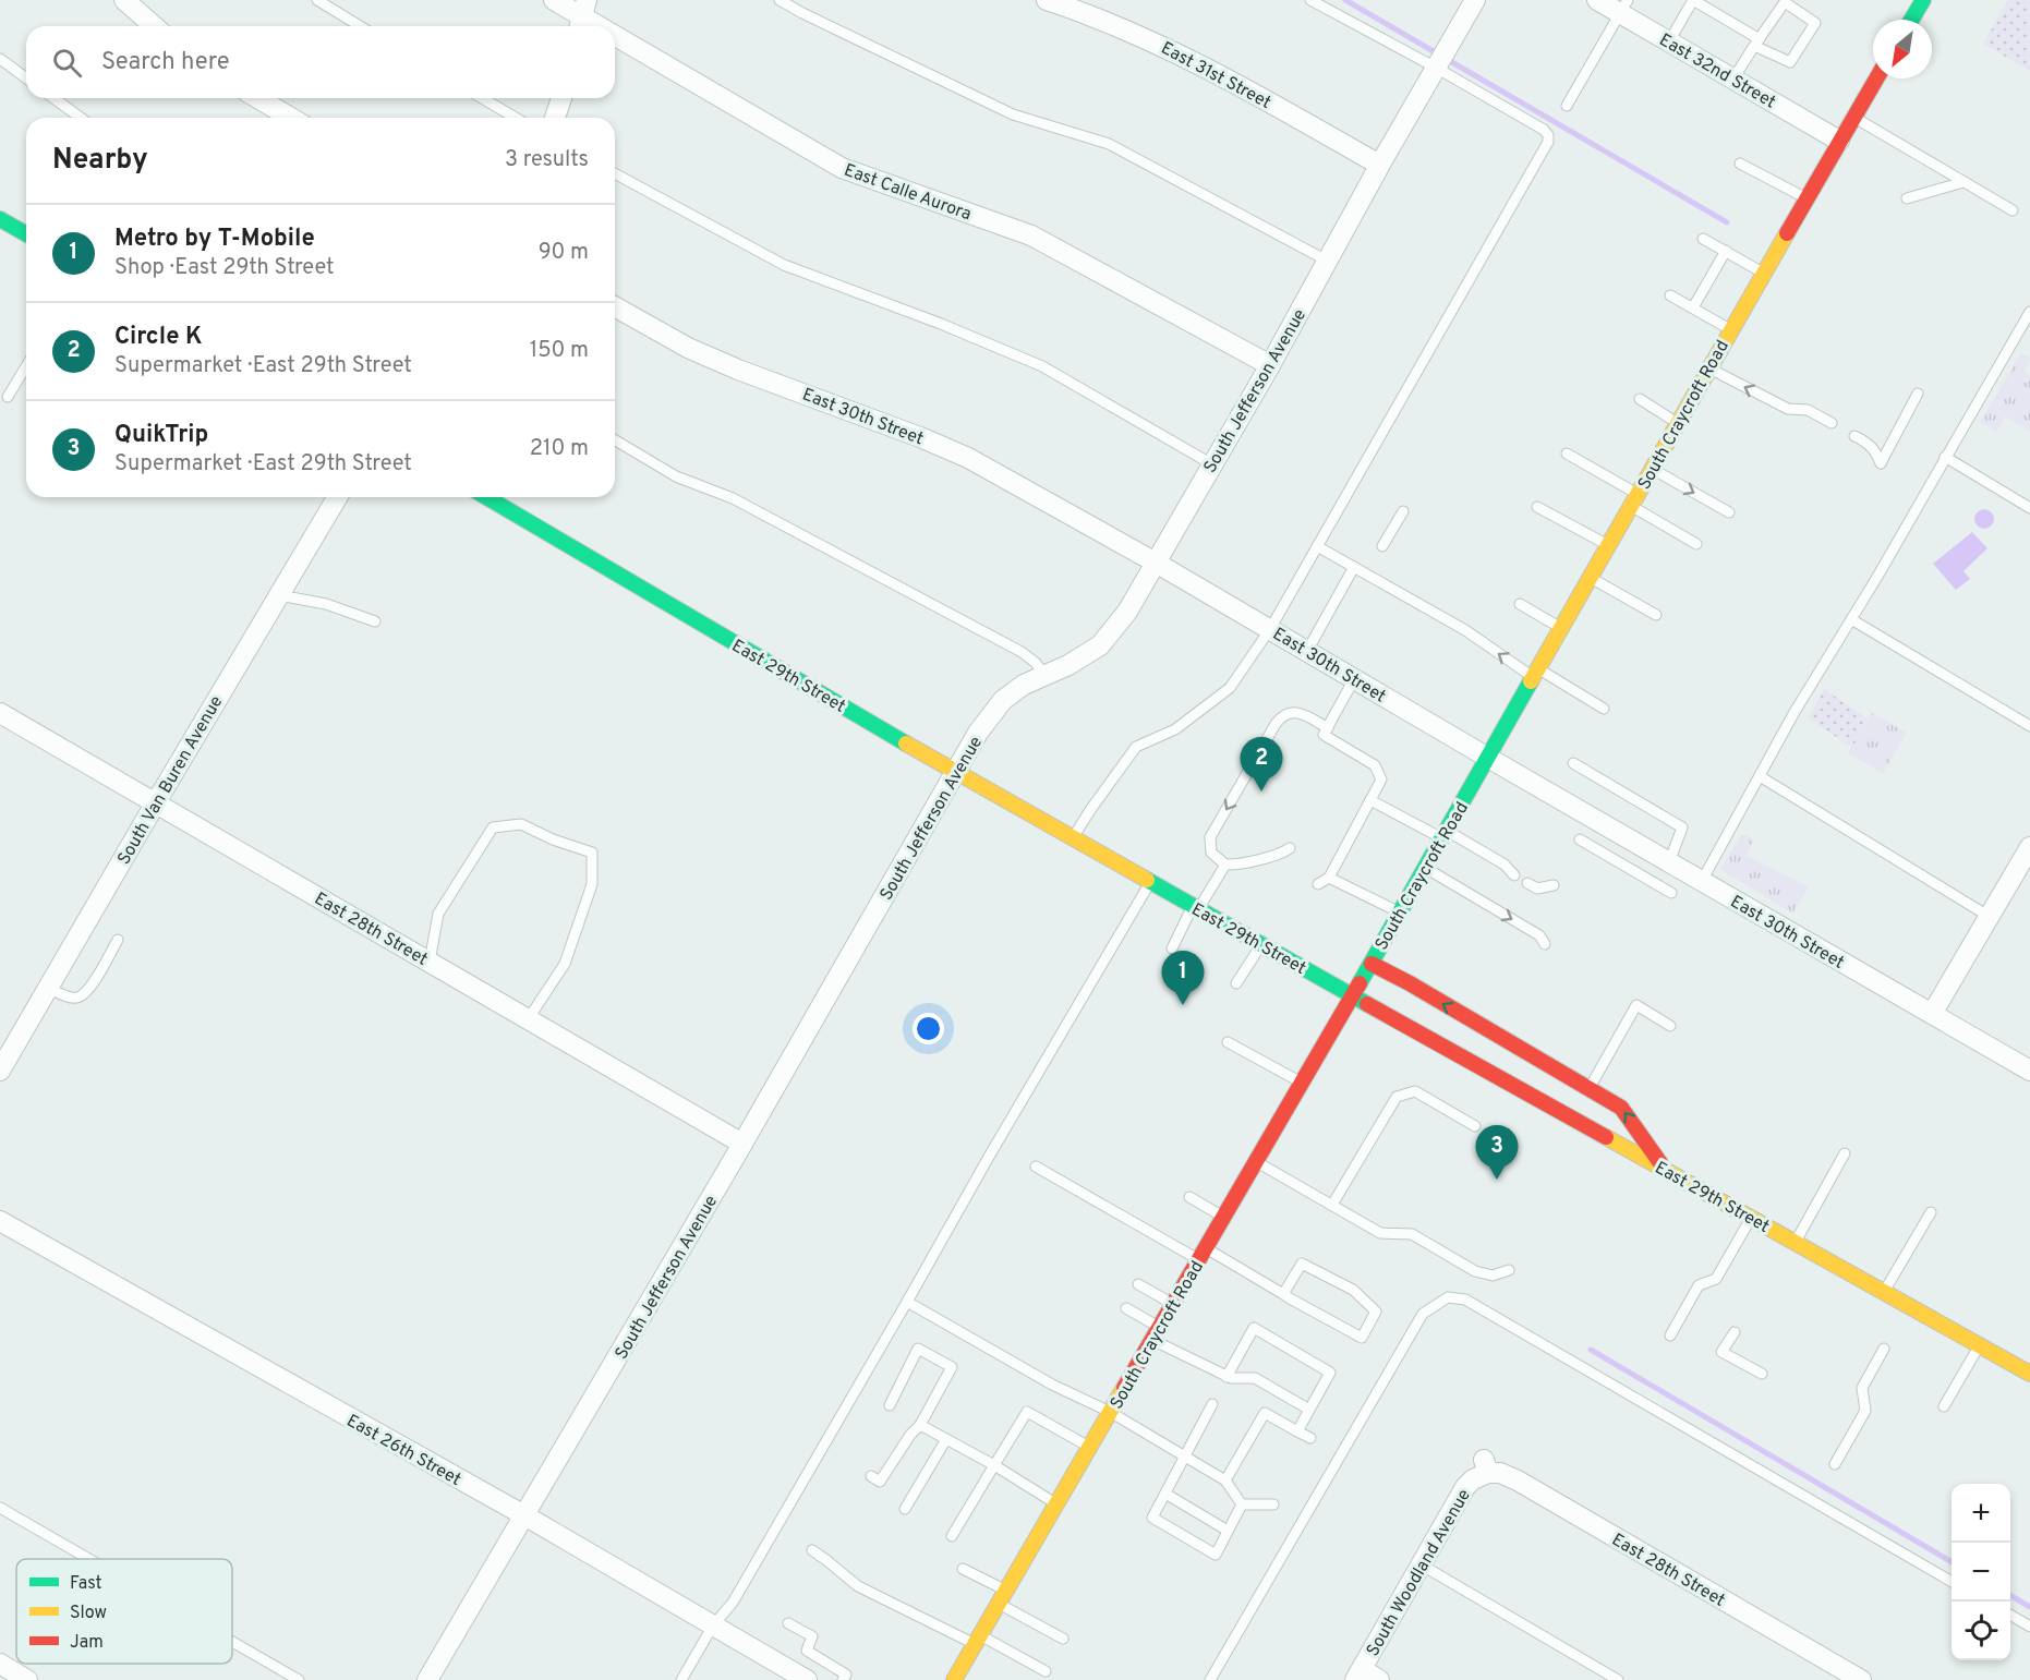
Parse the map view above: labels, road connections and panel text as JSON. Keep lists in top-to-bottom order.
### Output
{
  "streets": {
    "street": [
      "East 32nd Street",
      "East 31st Street",
      "East Calle Aurora",
      "South Jefferson Avenue",
      "South Craycroft Road",
      "East 30th Street",
      "East 29th Street",
      "South Van Buren Avenue",
      "East 28th Street",
      "East 26th Street",
      "South Woodland Avenue"
    ]
  },
  "crossings": [
    ["East 32nd Street", "South Craycroft Road"],
    ["East 31st Street", "South Jefferson Avenue"],
    ["East Calle Aurora", "South Jefferson Avenue"],
    ["South Jefferson Avenue", "East 30th Street"],
    ["South Jefferson Avenue", "East 29th Street"],
    ["South Jefferson Avenue", "East 28th Street"],
    ["South Jefferson Avenue", "East 26th Street"],
    ["South Craycroft Road", "East 30th Street"],
    ["South Craycroft Road", "East 29th Street"],
    ["South Van Buren Avenue", "East 28th Street"],
    ["East 28th Street", "South Woodland Avenue"]
  ],
  "legend": ["Fast", "Slow", "Jam"],
  "north": "bottom left",
  "page": {
    "search": "Search here",
    "heading": ["Nearby", "3 results"],
    "list": [
      {
        "mark": "1",
        "name": "Metro by T-Mobile",
        "note": "Shop · East 29th Street",
        "value": "90 m"
      },
      {
        "mark": "2",
        "name": "Circle K",
        "note": "Supermarket · East 29th Street",
        "value": "150 m"
      },
      {
        "mark": "3",
        "name": "QuikTrip",
        "note": "Supermarket · East 29th Street",
        "value": "210 m"
      }
    ],
    "pins": ["2", "1", "3"],
    "map_buttons": ["+", "−"]
  }
}
